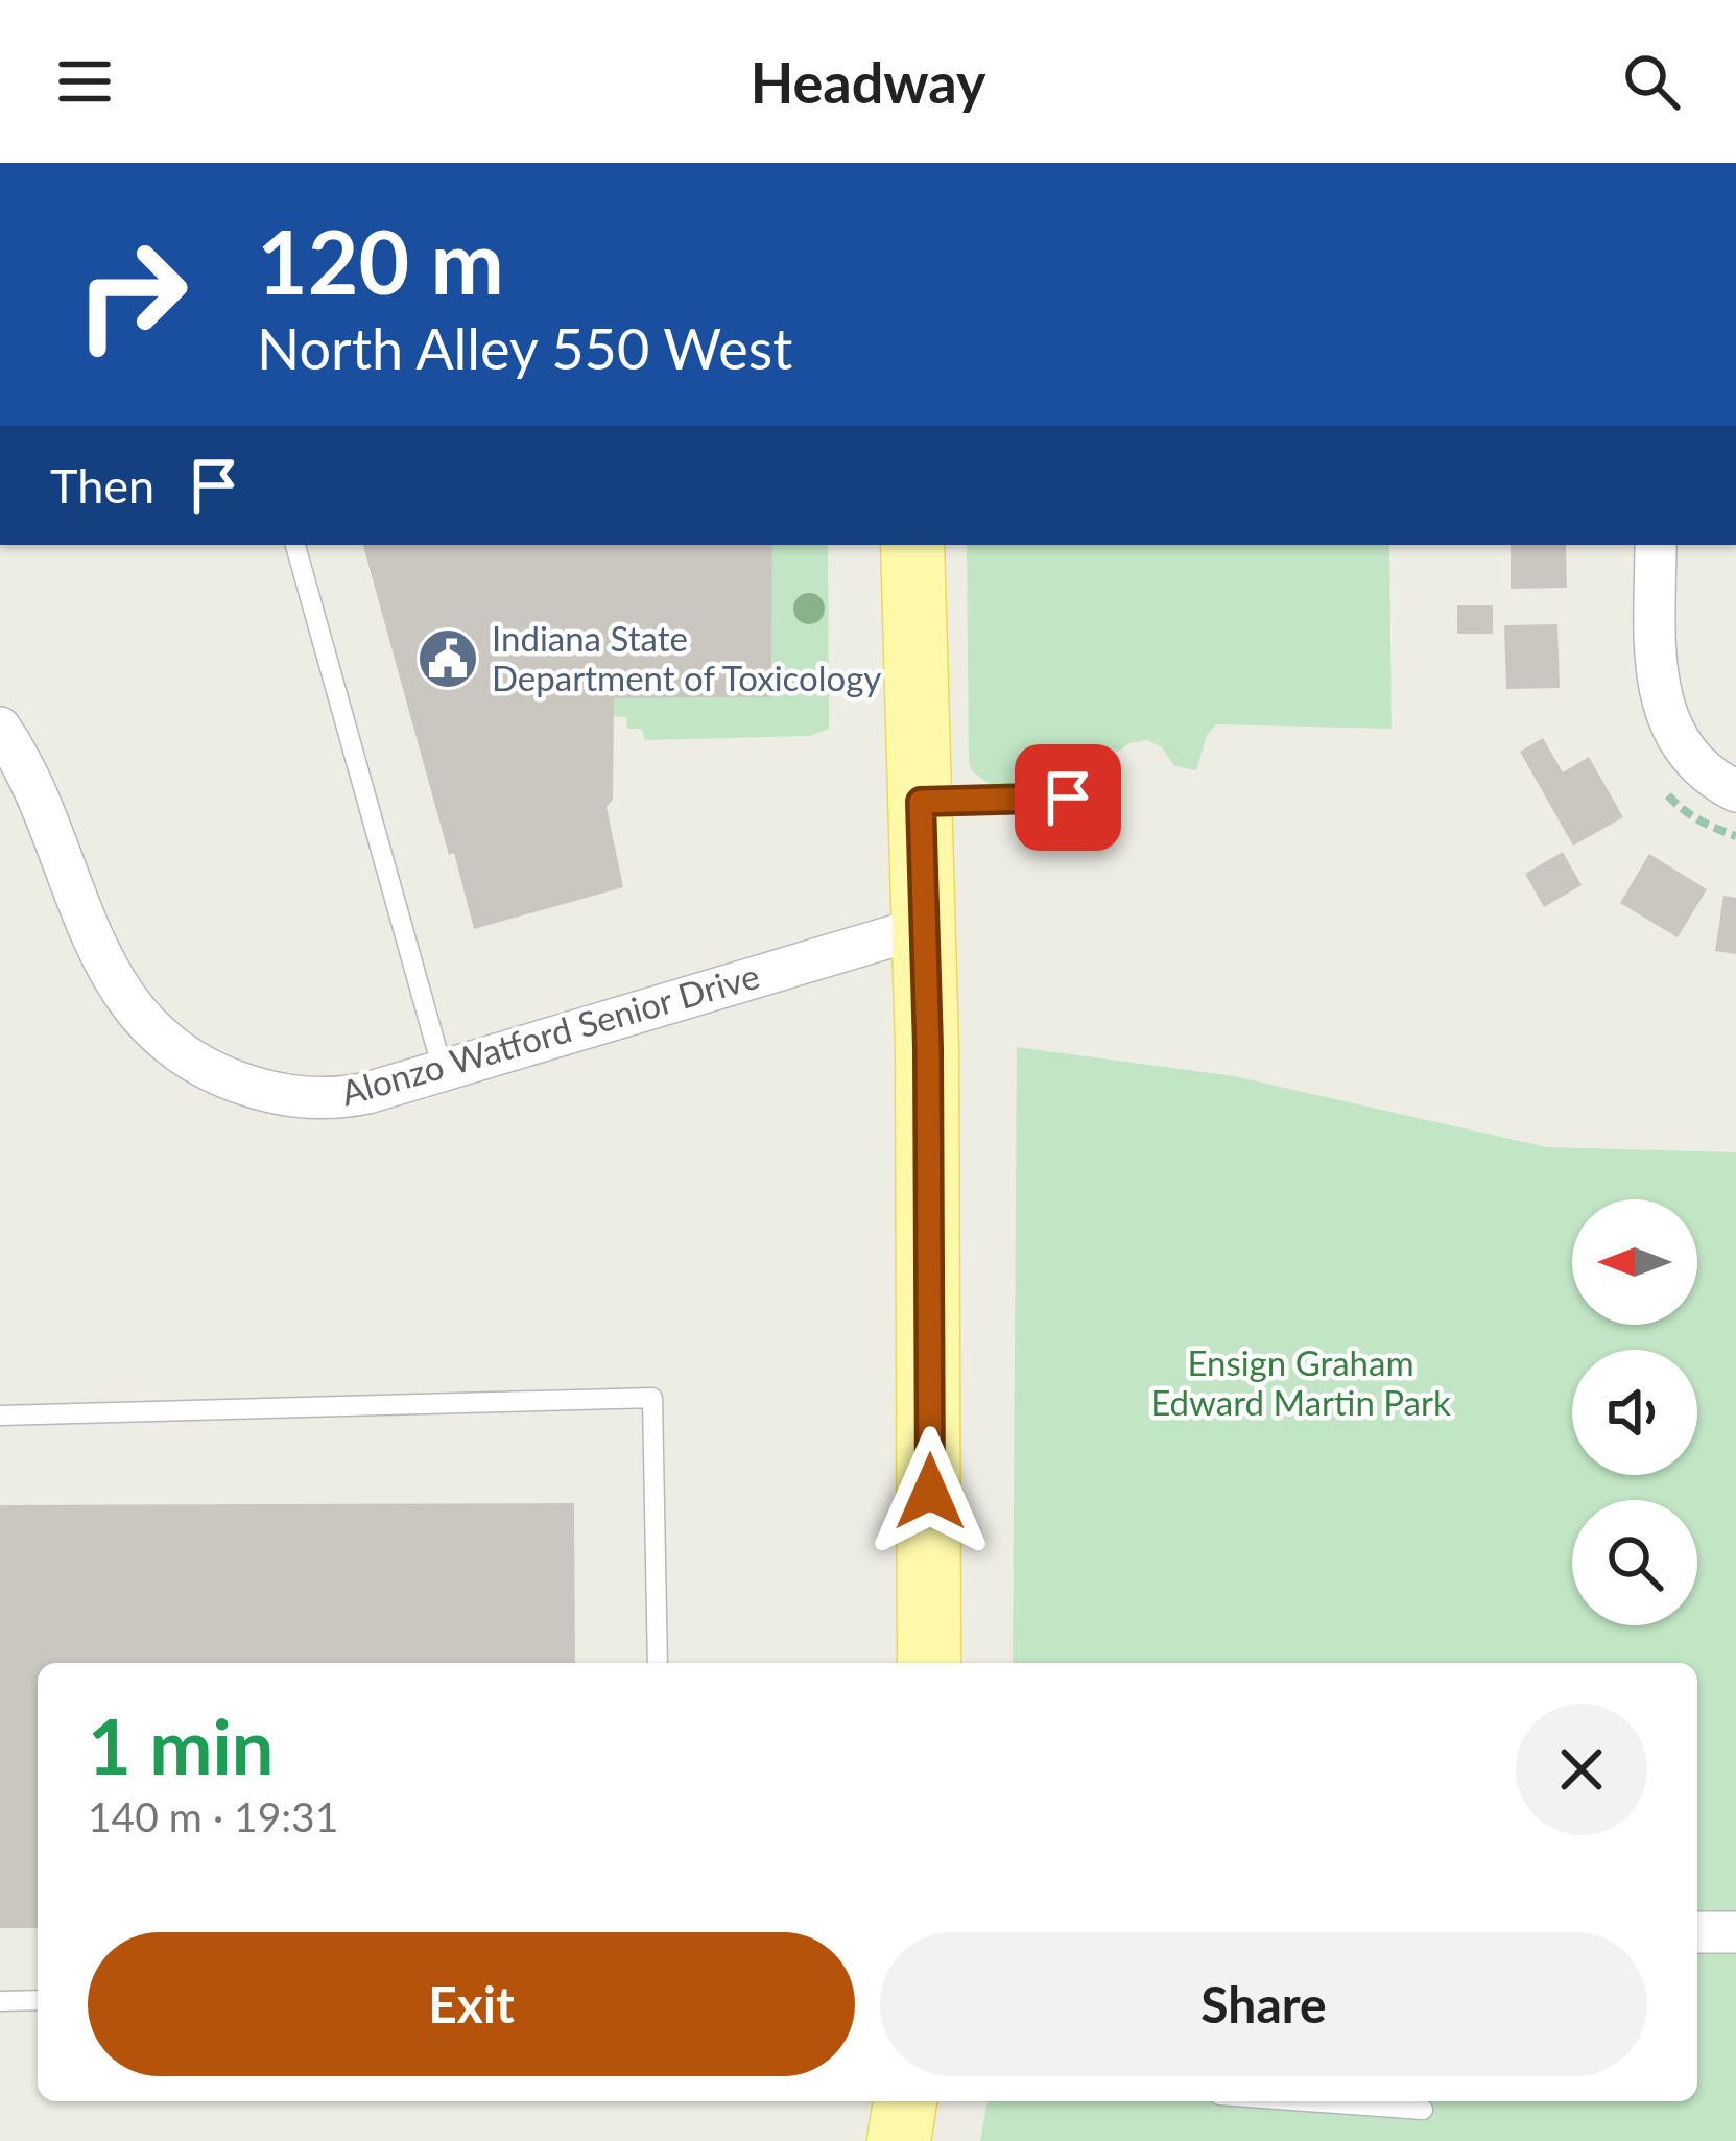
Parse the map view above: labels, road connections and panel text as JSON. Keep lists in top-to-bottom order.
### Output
{
  "streets": {
    "street": ["Alonzo Watford Senior Drive"]
  },
  "parks": ["Ensign Graham Edward Martin Park"],
  "places": {
    "public building": ["Indiana State Department of Toxicology"]
  },
  "north": "left",
  "page": {
    "header": "Headway",
    "turn": ["120 m", "North Alley 550 West"],
    "then": "Then",
    "heading": ["1 min", "140 m · 19:31"],
    "buttons": ["Exit", "Share"]
  }
}
